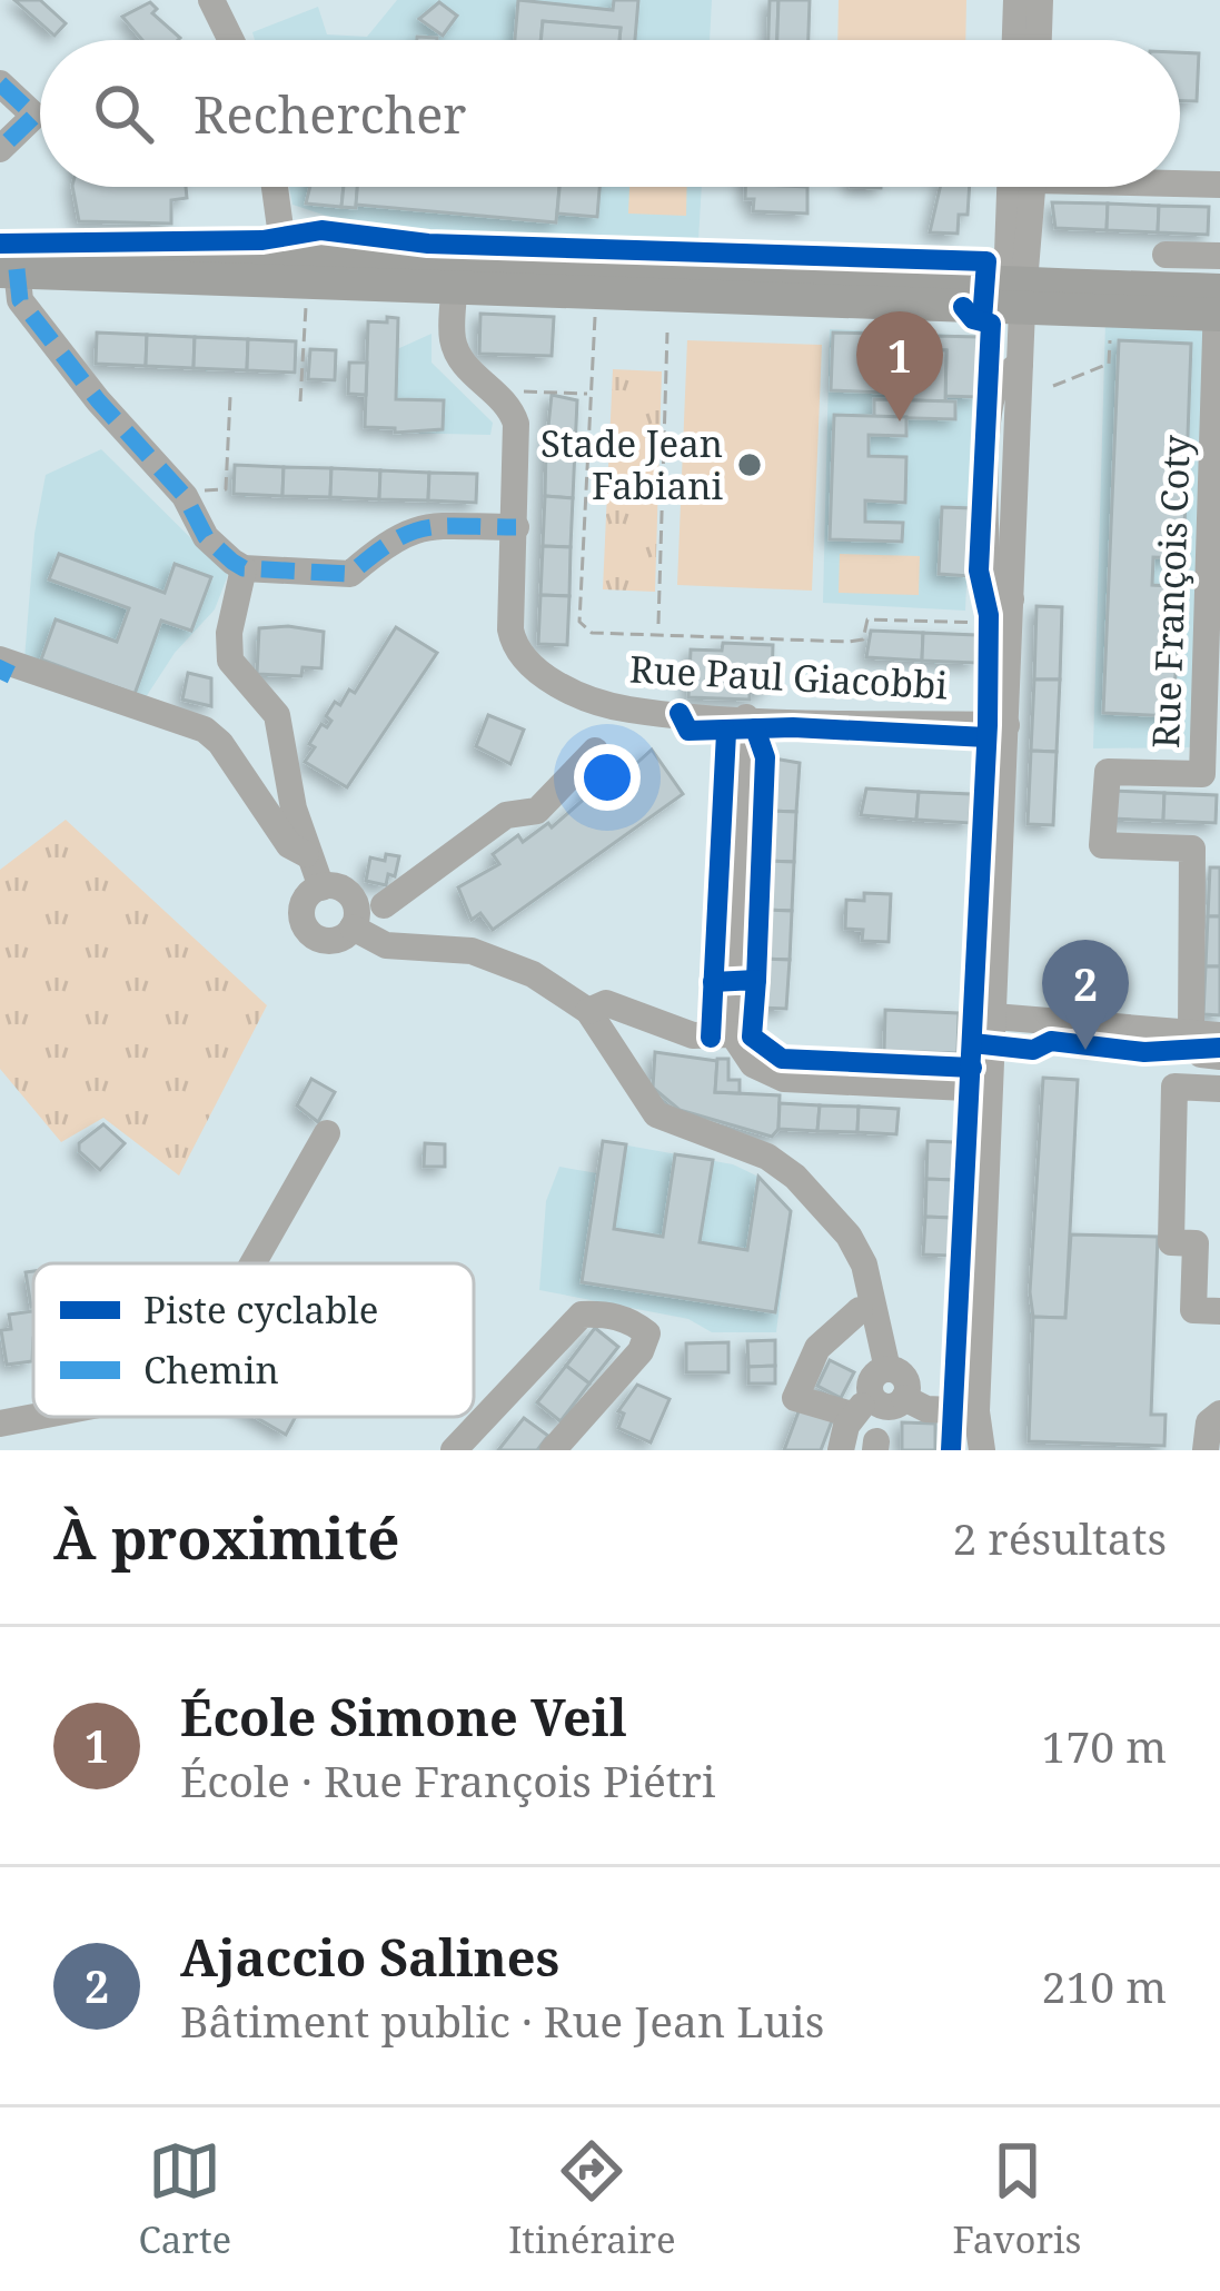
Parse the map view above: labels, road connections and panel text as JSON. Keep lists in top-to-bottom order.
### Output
{
  "streets": {
    "street": ["Rue François Coty", "Rue Paul Giacobbi"]
  },
  "places": ["Stade Jean Fabiani"],
  "legend": ["Piste cyclable", "Chemin"],
  "page": {
    "search": "Rechercher",
    "pins": ["1", "2"],
    "heading": ["À proximité", "2 résultats"],
    "list": [
      {
        "mark": "1",
        "name": "École Simone Veil",
        "note": "École · Rue François Piétri",
        "value": "170 m"
      },
      {
        "mark": "2",
        "name": "Ajaccio Salines",
        "note": "Bâtiment public · Rue Jean Luis",
        "value": "210 m"
      }
    ],
    "nav": ["Carte", "Itinéraire", "Favoris"]
  }
}
